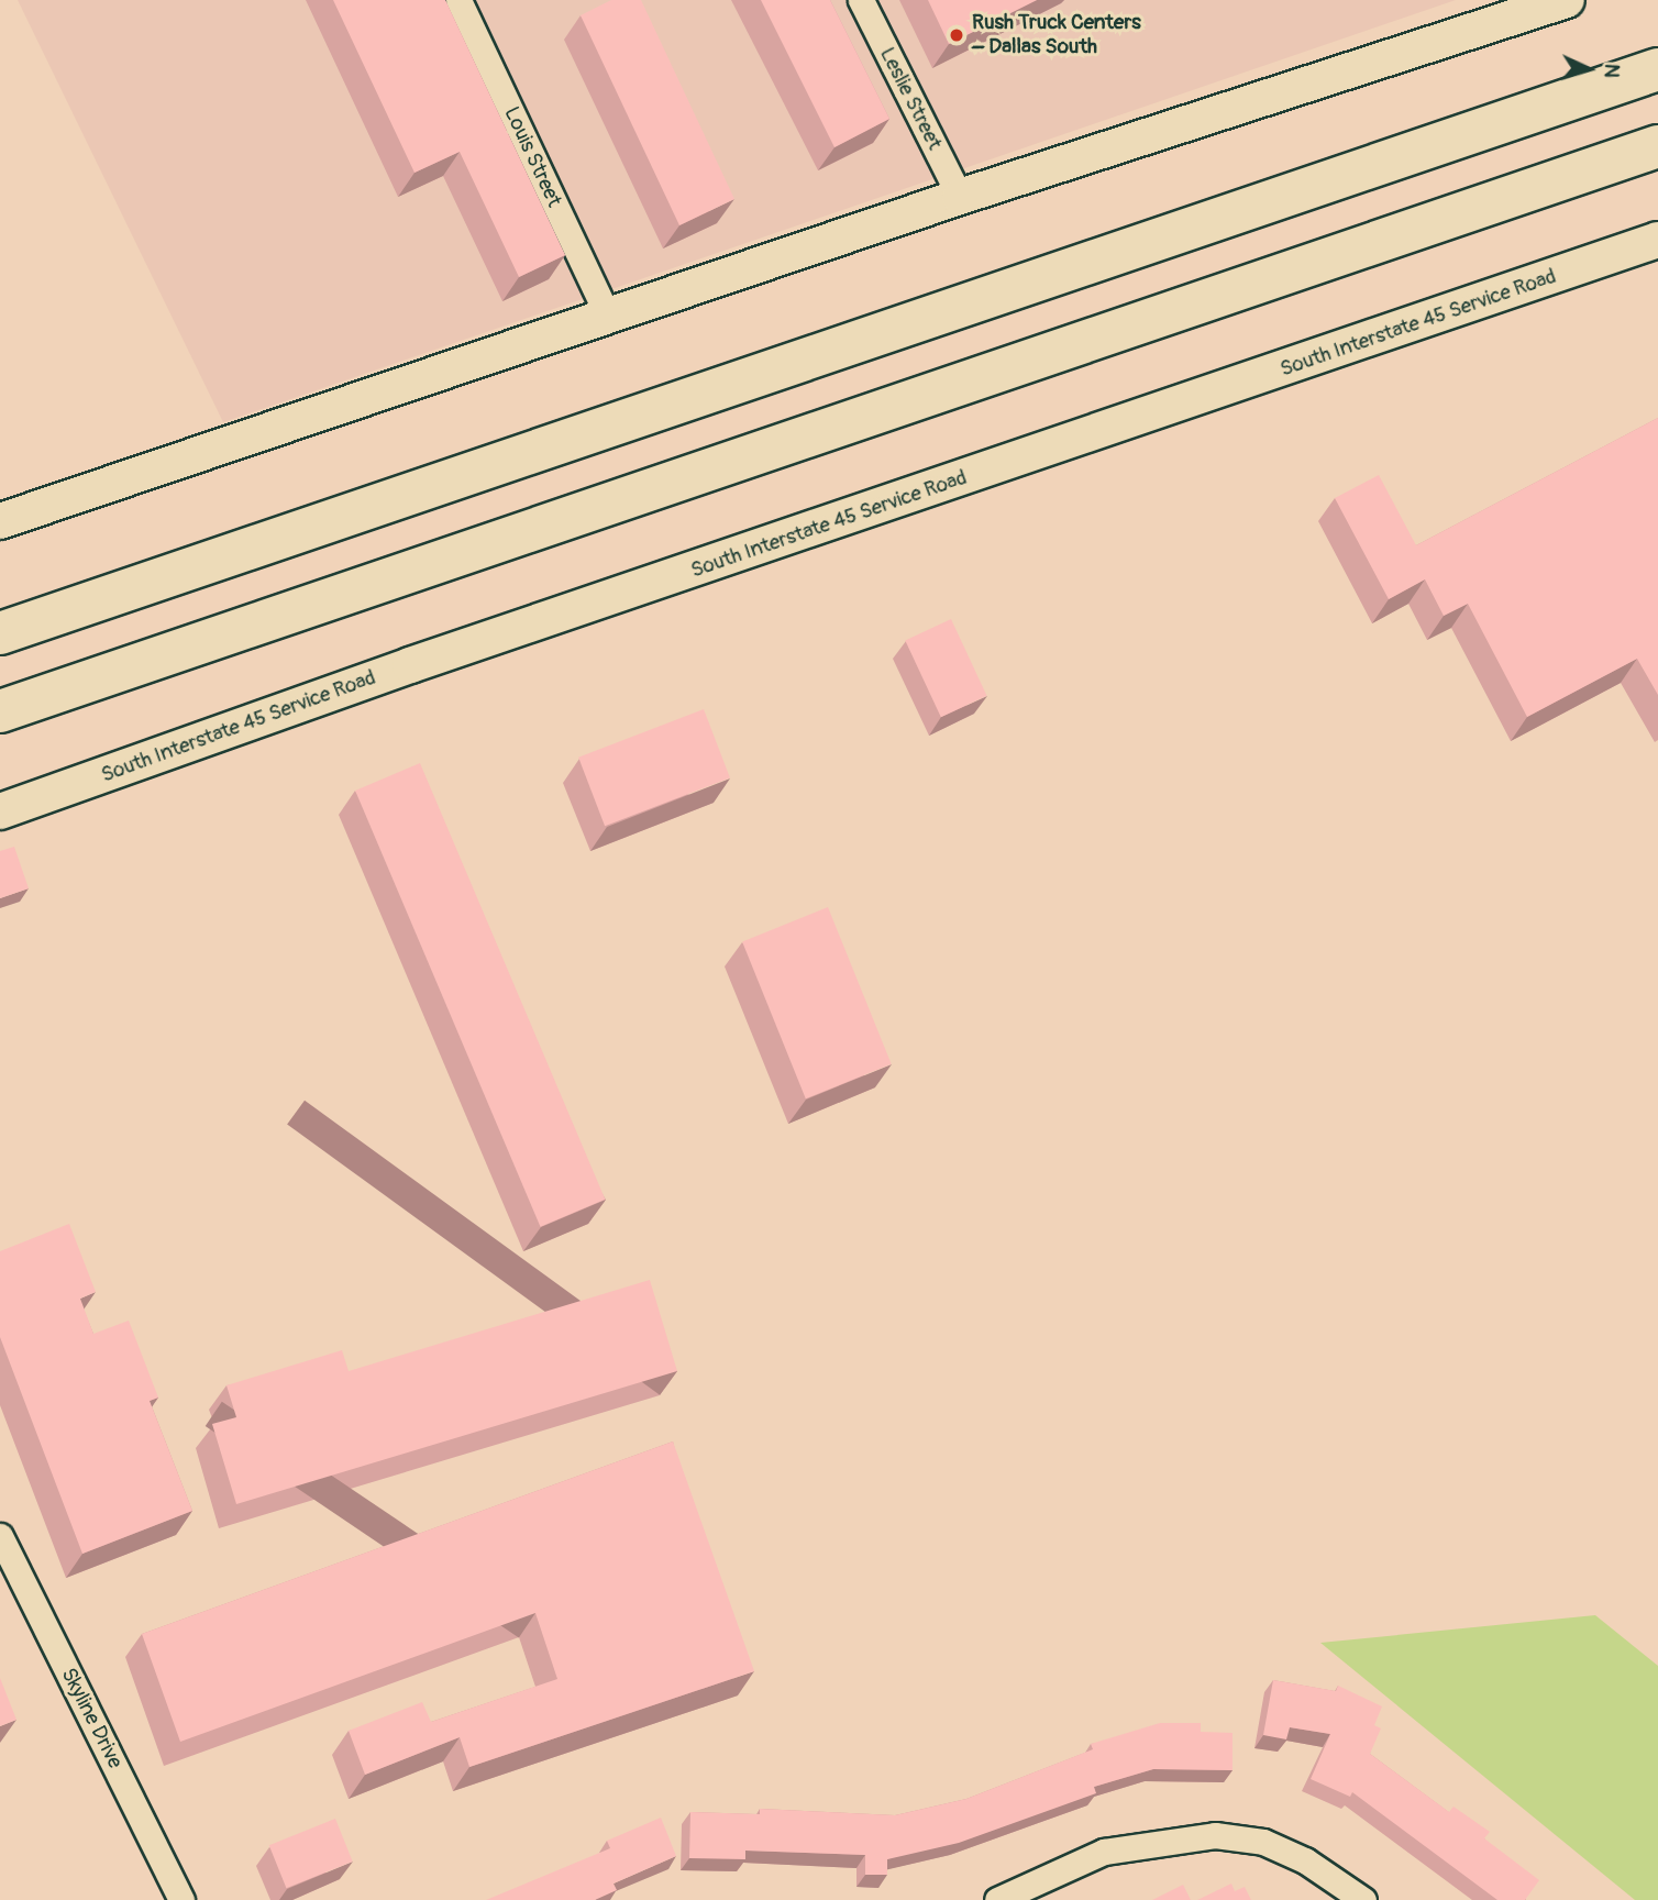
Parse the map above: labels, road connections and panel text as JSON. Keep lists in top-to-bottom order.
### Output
{
  "streets": {
    "main road": ["South Interstate 45 Service Road"],
    "street": ["Leslie Street", "Louis Street", "Skyline Drive"]
  },
  "places": ["Rush Truck Centers – Dallas South"],
  "north": "right"
}
